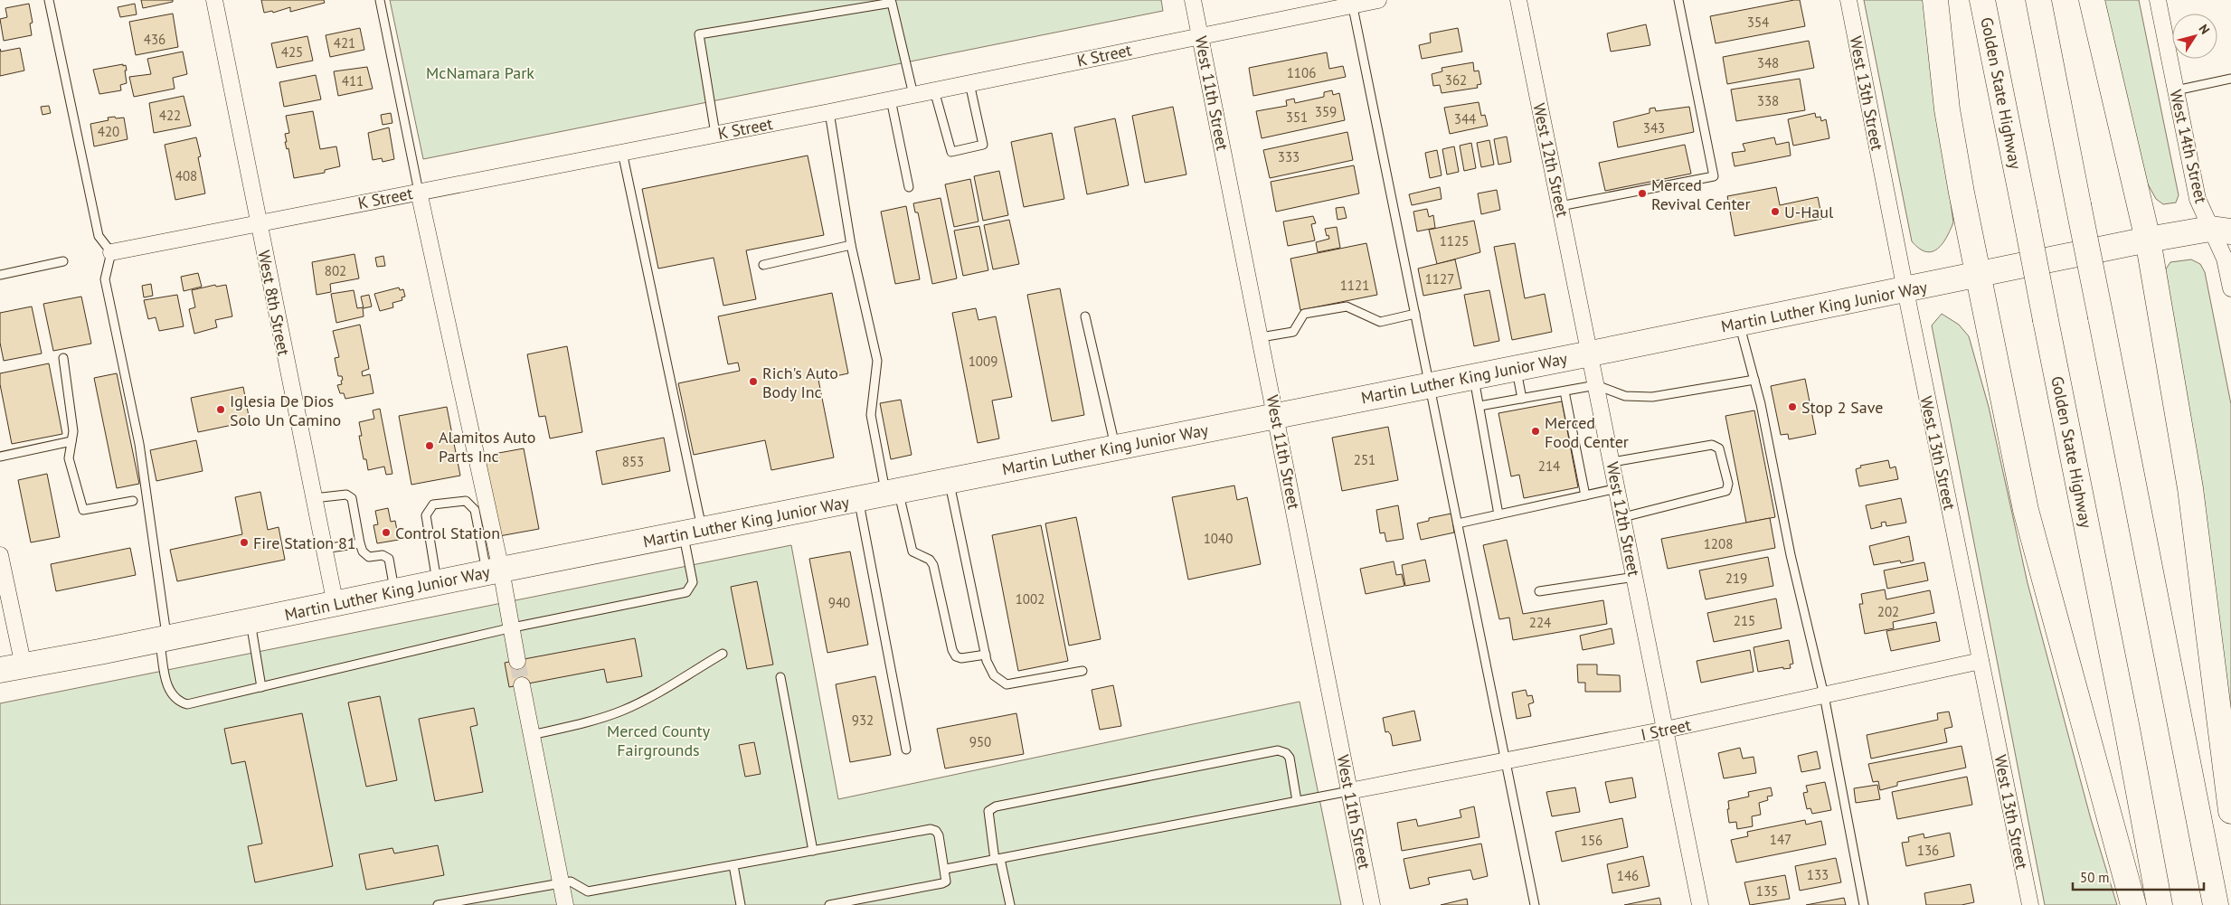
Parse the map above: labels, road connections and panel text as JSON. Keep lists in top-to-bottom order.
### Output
{
  "streets": {
    "main road": ["Golden State Highway", "Martin Luther King Junior Way"],
    "street": [
      "K Street",
      "West 11th Street",
      "West 13th Street",
      "West 14th Street",
      "West 12th Street",
      "West 8th Street",
      "I Street"
    ]
  },
  "crossings": [
    ["K Street", "West 11th Street"],
    ["K Street", "West 8th Street"],
    ["West 11th Street", "Martin Luther King Junior Way"],
    ["West 11th Street", "I Street"],
    ["West 13th Street", "Martin Luther King Junior Way"],
    ["West 13th Street", "I Street"],
    ["West 14th Street", "Martin Luther King Junior Way"],
    ["West 12th Street", "Martin Luther King Junior Way"],
    ["West 12th Street", "I Street"],
    ["West 8th Street", "Martin Luther King Junior Way"]
  ],
  "parks": ["McNamara Park", "Merced County Fairgrounds"],
  "places": [
    "Merced Revival Center",
    "U-Haul",
    "Rich's Auto Body Inc",
    "Stop 2 Save",
    "Iglesia De Dios Solo Un Camino",
    "Merced Food Center",
    "Alamitos Auto Parts Inc",
    "Control Station",
    "Fire Station 81"
  ],
  "house_numbers": [
    "354",
    "436",
    "421",
    "425",
    "348",
    "1106",
    "362",
    "411",
    "338",
    "359",
    "422",
    "351",
    "344",
    "343",
    "420",
    "333",
    "408",
    "1125",
    "802",
    "1127",
    "1121",
    "1009",
    "251",
    "853",
    "214",
    "1040",
    "1208",
    "219",
    "1002",
    "940",
    "202",
    "215",
    "224",
    "932",
    "950",
    "147",
    "156",
    "136",
    "133",
    "146",
    "135"
  ],
  "scale_bar": "50 m",
  "north": "top right"
}
